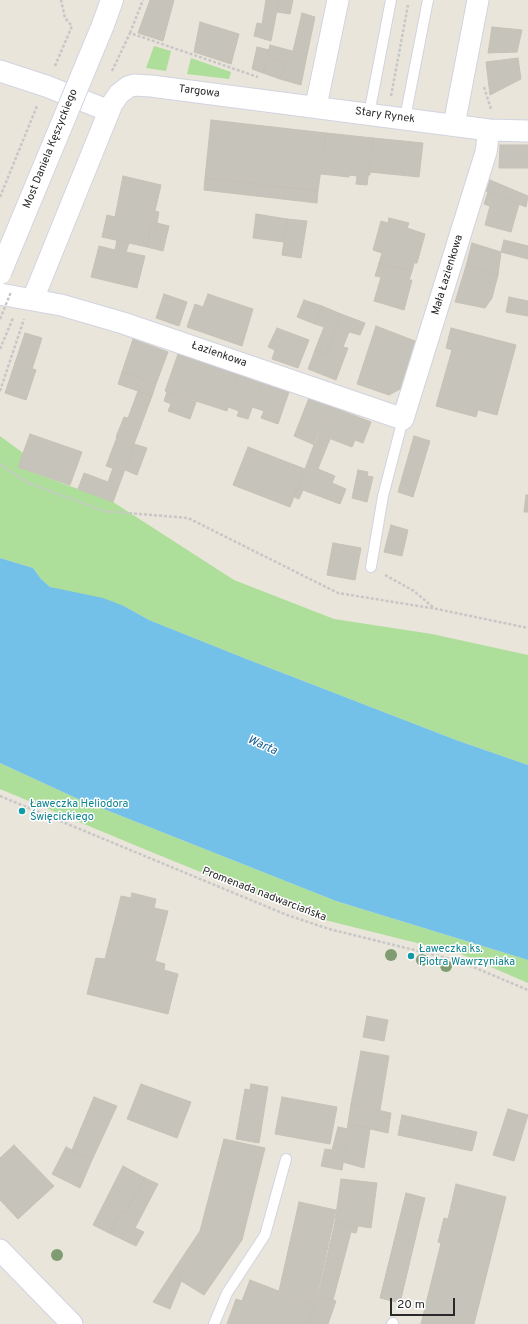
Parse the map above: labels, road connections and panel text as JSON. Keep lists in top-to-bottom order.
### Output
{
  "streets": {
    "street": [
      "Targowa",
      "Stary Rynek",
      "Most Daniela Kęszyckiego",
      "Mała Łazienkowa",
      "Łazienkowa"
    ],
    "path": ["Promenada nadwarciańska"]
  },
  "crossings": [
    ["Targowa", "Stary Rynek"],
    ["Targowa", "Łazienkowa"],
    ["Stary Rynek", "Mała Łazienkowa"],
    ["Mała Łazienkowa", "Łazienkowa"]
  ],
  "water": ["Warta"],
  "places": ["Ławeczka Heliodora Święcickiego", "Ławeczka ks. Piotra Wawrzyniaka"],
  "scale_bar": "20 m"
}
